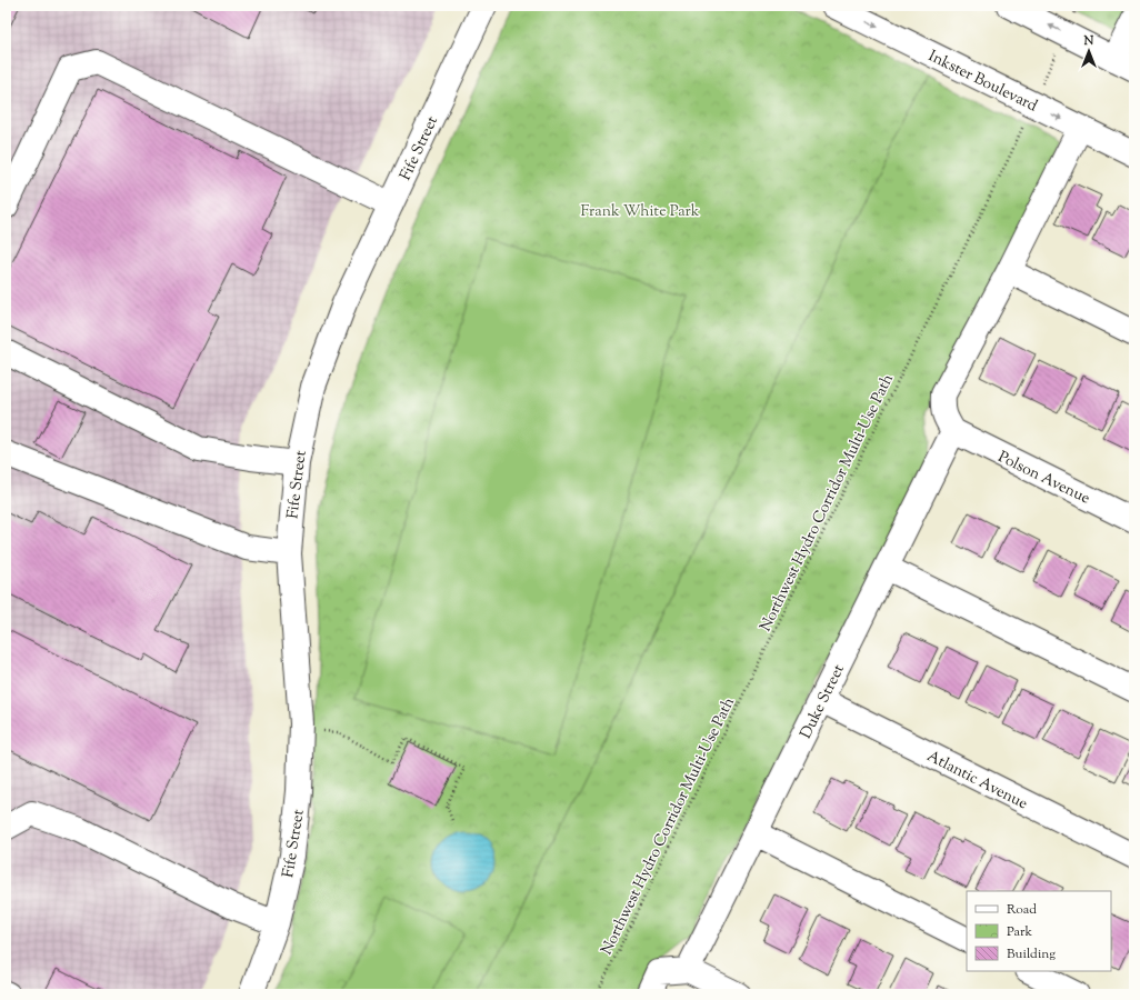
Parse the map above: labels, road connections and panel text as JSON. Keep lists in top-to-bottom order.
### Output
{
  "streets": {
    "street": [
      "Inkster Boulevard",
      "Fife Street",
      "Polson Avenue",
      "Duke Street",
      "Atlantic Avenue"
    ],
    "path": ["Northwest Hydro Corridor Multi-Use Path"]
  },
  "crossings": [
    ["Inkster Boulevard", "Northwest Hydro Corridor Multi-Use Path"],
    ["Polson Avenue", "Duke Street"],
    ["Duke Street", "Atlantic Avenue"]
  ],
  "parks": ["Frank White Park"],
  "legend": ["Road", "Park", "Building"],
  "north": "top"
}
